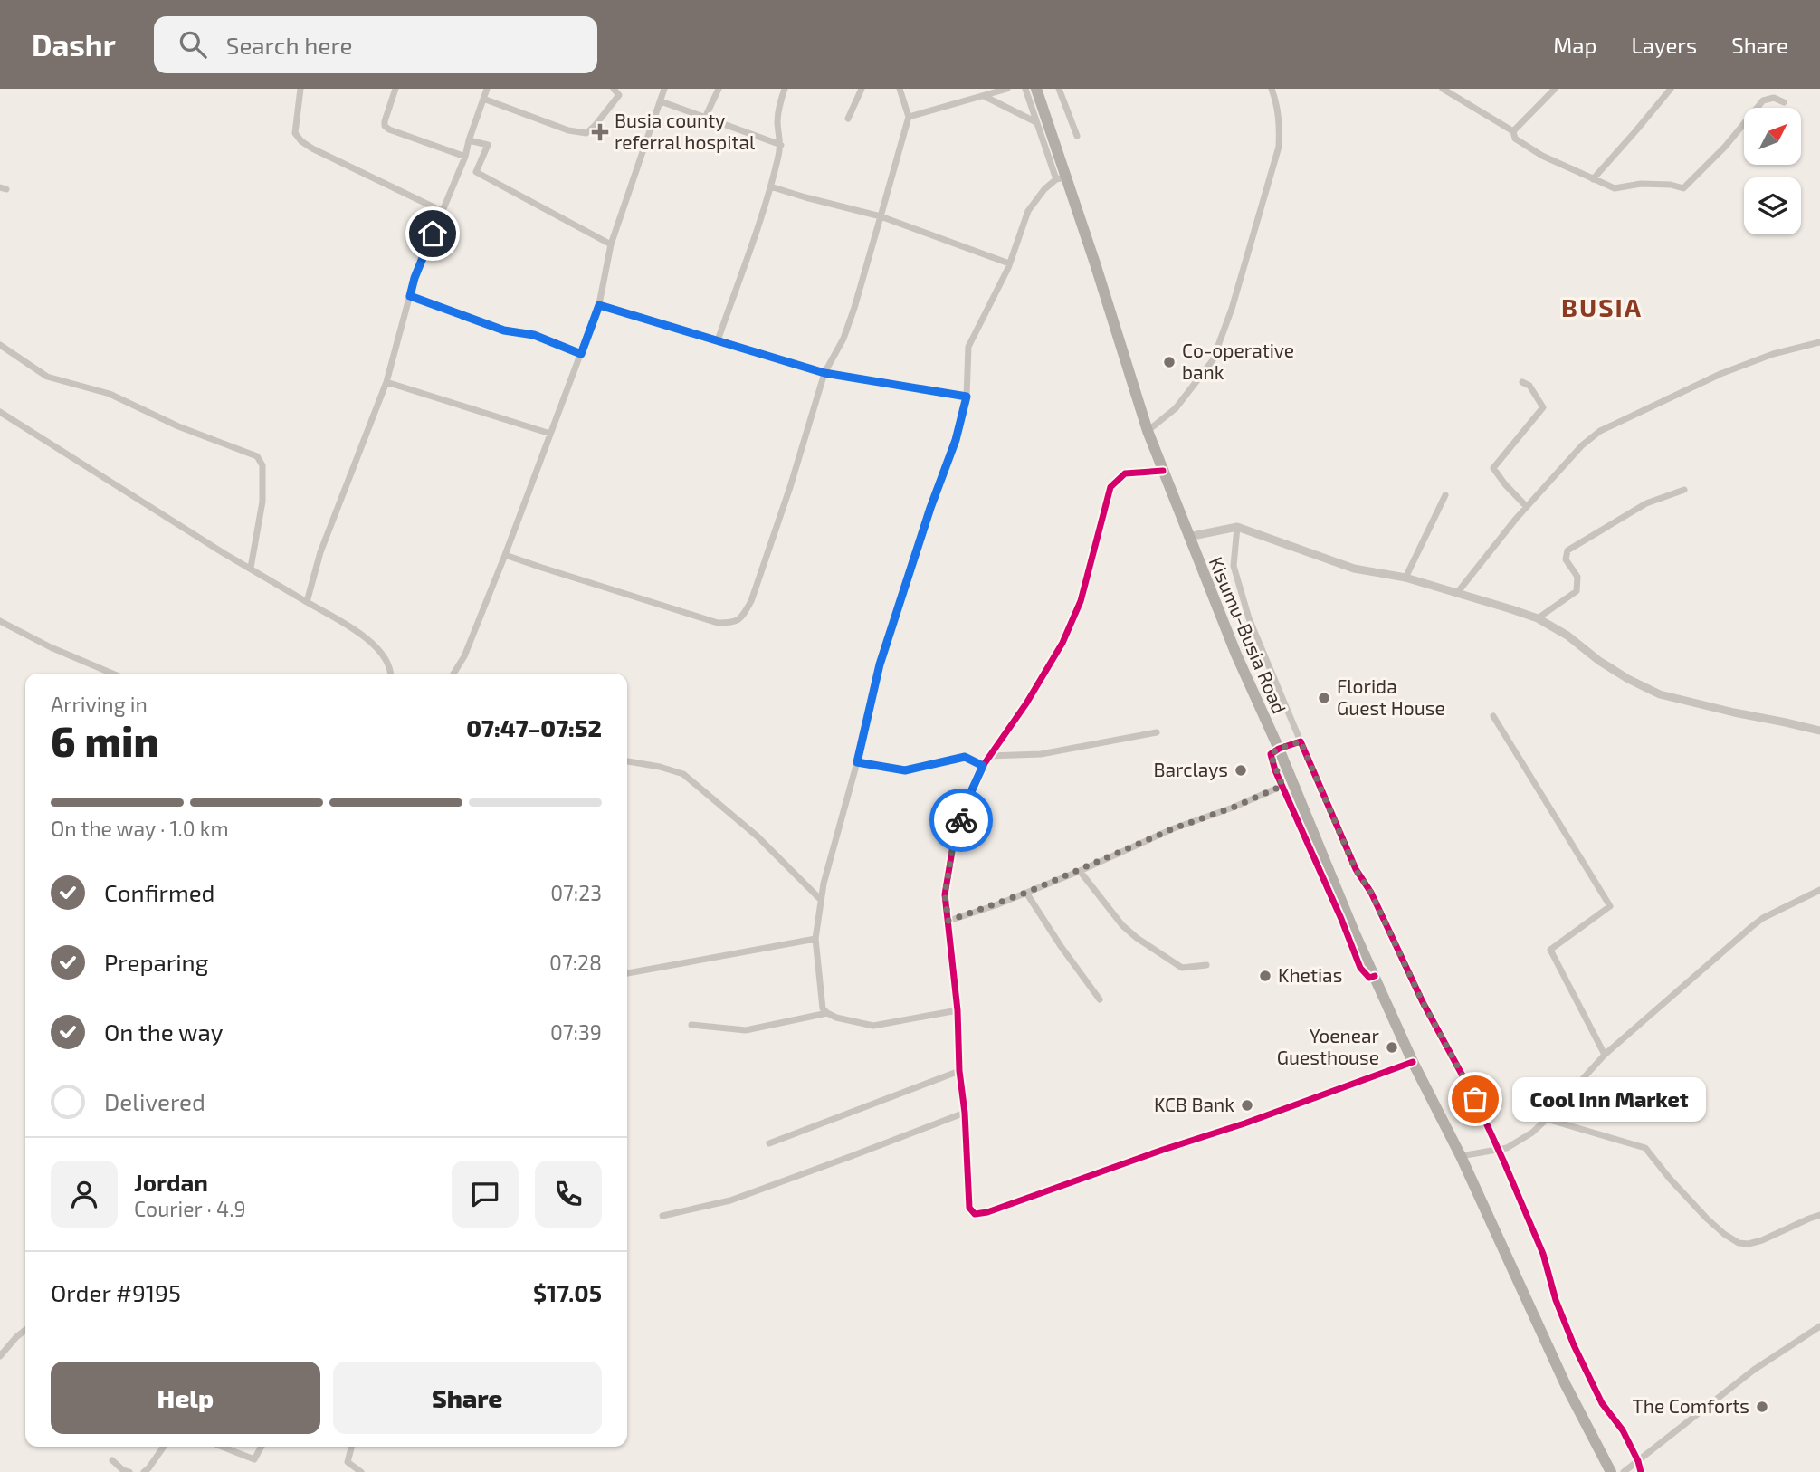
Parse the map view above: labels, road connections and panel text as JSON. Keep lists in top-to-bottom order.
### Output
{
  "streets": {
    "highway": ["Kisumu-Busia Road"]
  },
  "districts": ["BUSIA"],
  "places": {
    "health": ["Busia county referral hospital"],
    "other": [
      "Co-operative bank",
      "Florida Guest House",
      "Barclays",
      "Khetias",
      "Yoenear Guesthouse",
      "Cool Inn Market",
      "KCB Bank",
      "The Comforts"
    ]
  },
  "north": "top right",
  "page": {
    "header": "Dashr",
    "search": "Search here",
    "nav": ["Map", "Layers", "Share"],
    "heading": ["6 min", "Arriving in", "07:47–07:52"],
    "panel": [
      "Jordan",
      "Courier · 4.9",
      "Order #9195",
      "$17.05"
    ],
    "bar": "On the way · 1.0 km",
    "list": [
      ["Confirmed", "07:23"],
      ["Preparing", "07:28"],
      ["On the way", "07:39"],
      "Delivered"
    ],
    "bubble": "Cool Inn Market",
    "buttons": ["Help", "Share"]
  }
}
